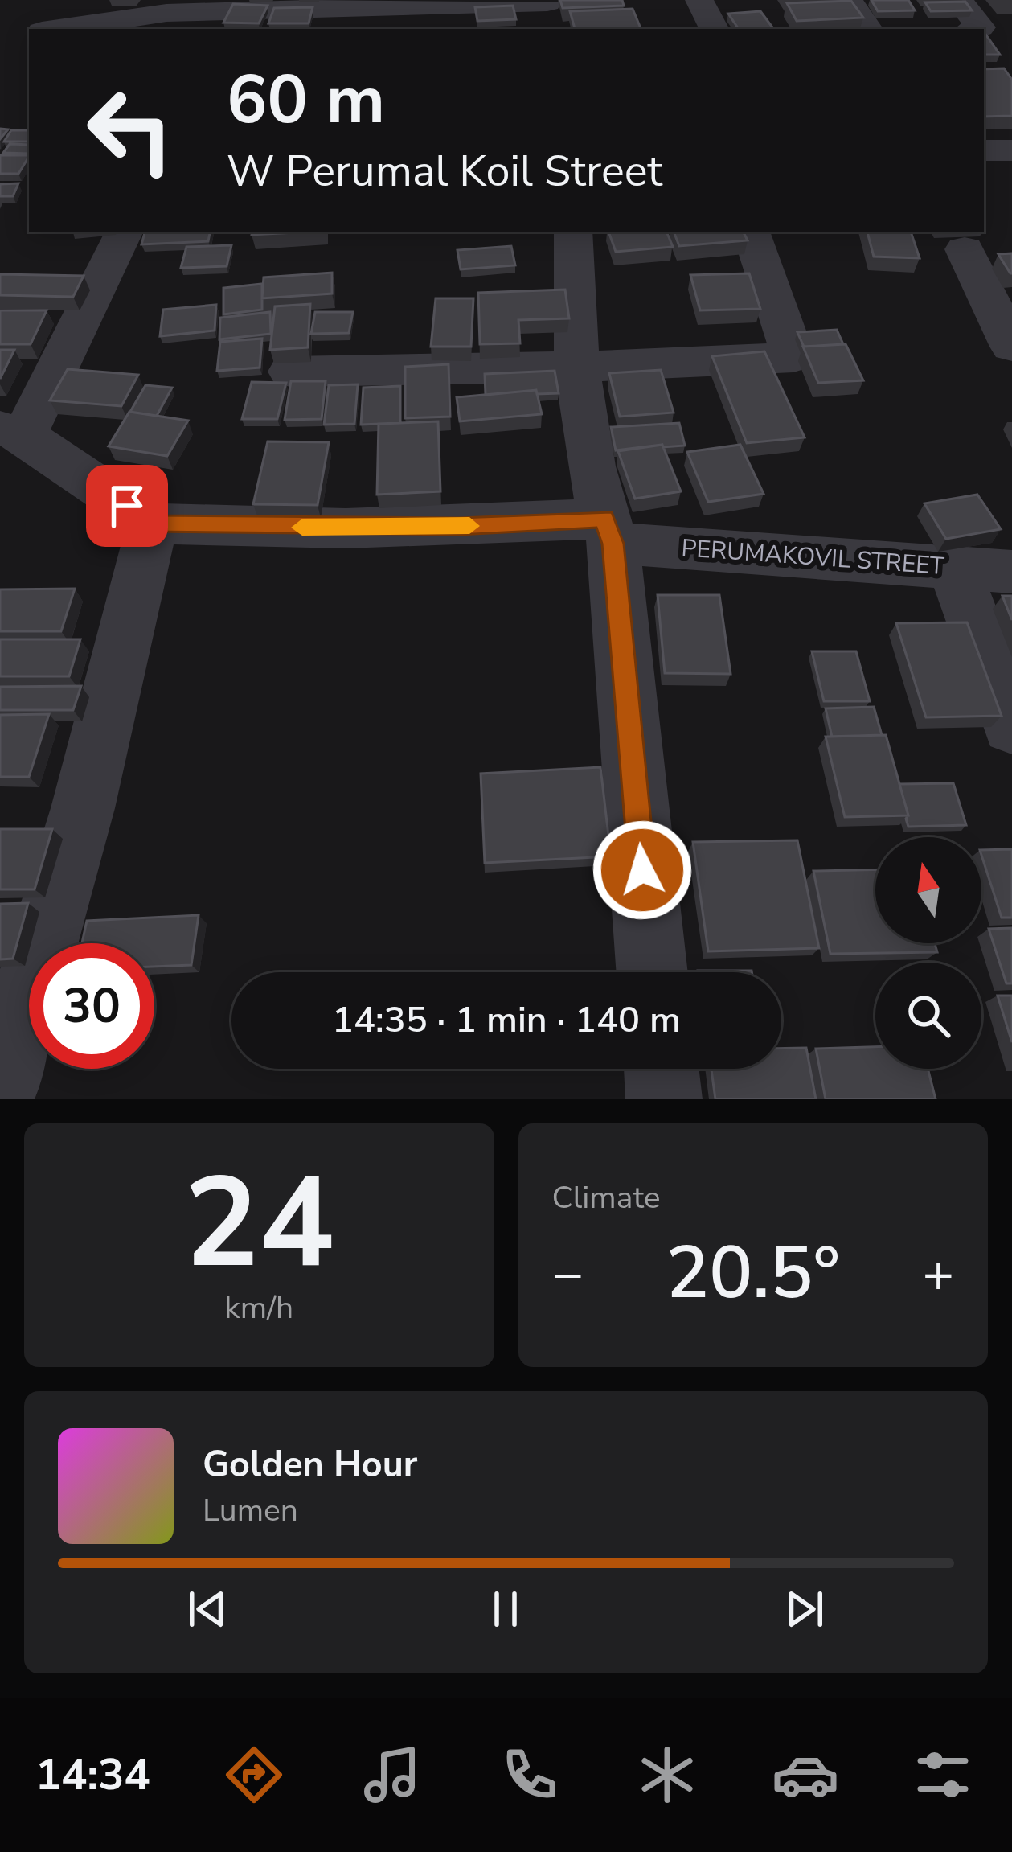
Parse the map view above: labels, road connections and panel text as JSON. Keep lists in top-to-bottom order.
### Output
{
  "streets": {
    "street": ["PERUMAKOVIL STREET"]
  },
  "north": "top",
  "page": {
    "turn": ["60 m", "W Perumal Koil Street"],
    "limit": "30",
    "trip": "14:35 · 1 min · 140 m",
    "tile": [
      ["24", "km/h"],
      "Climate"
    ],
    "heat": ["−", "20.5°", "+"],
    "song": ["Golden Hour", "Lumen"],
    "tabs": "14:34"
  }
}
